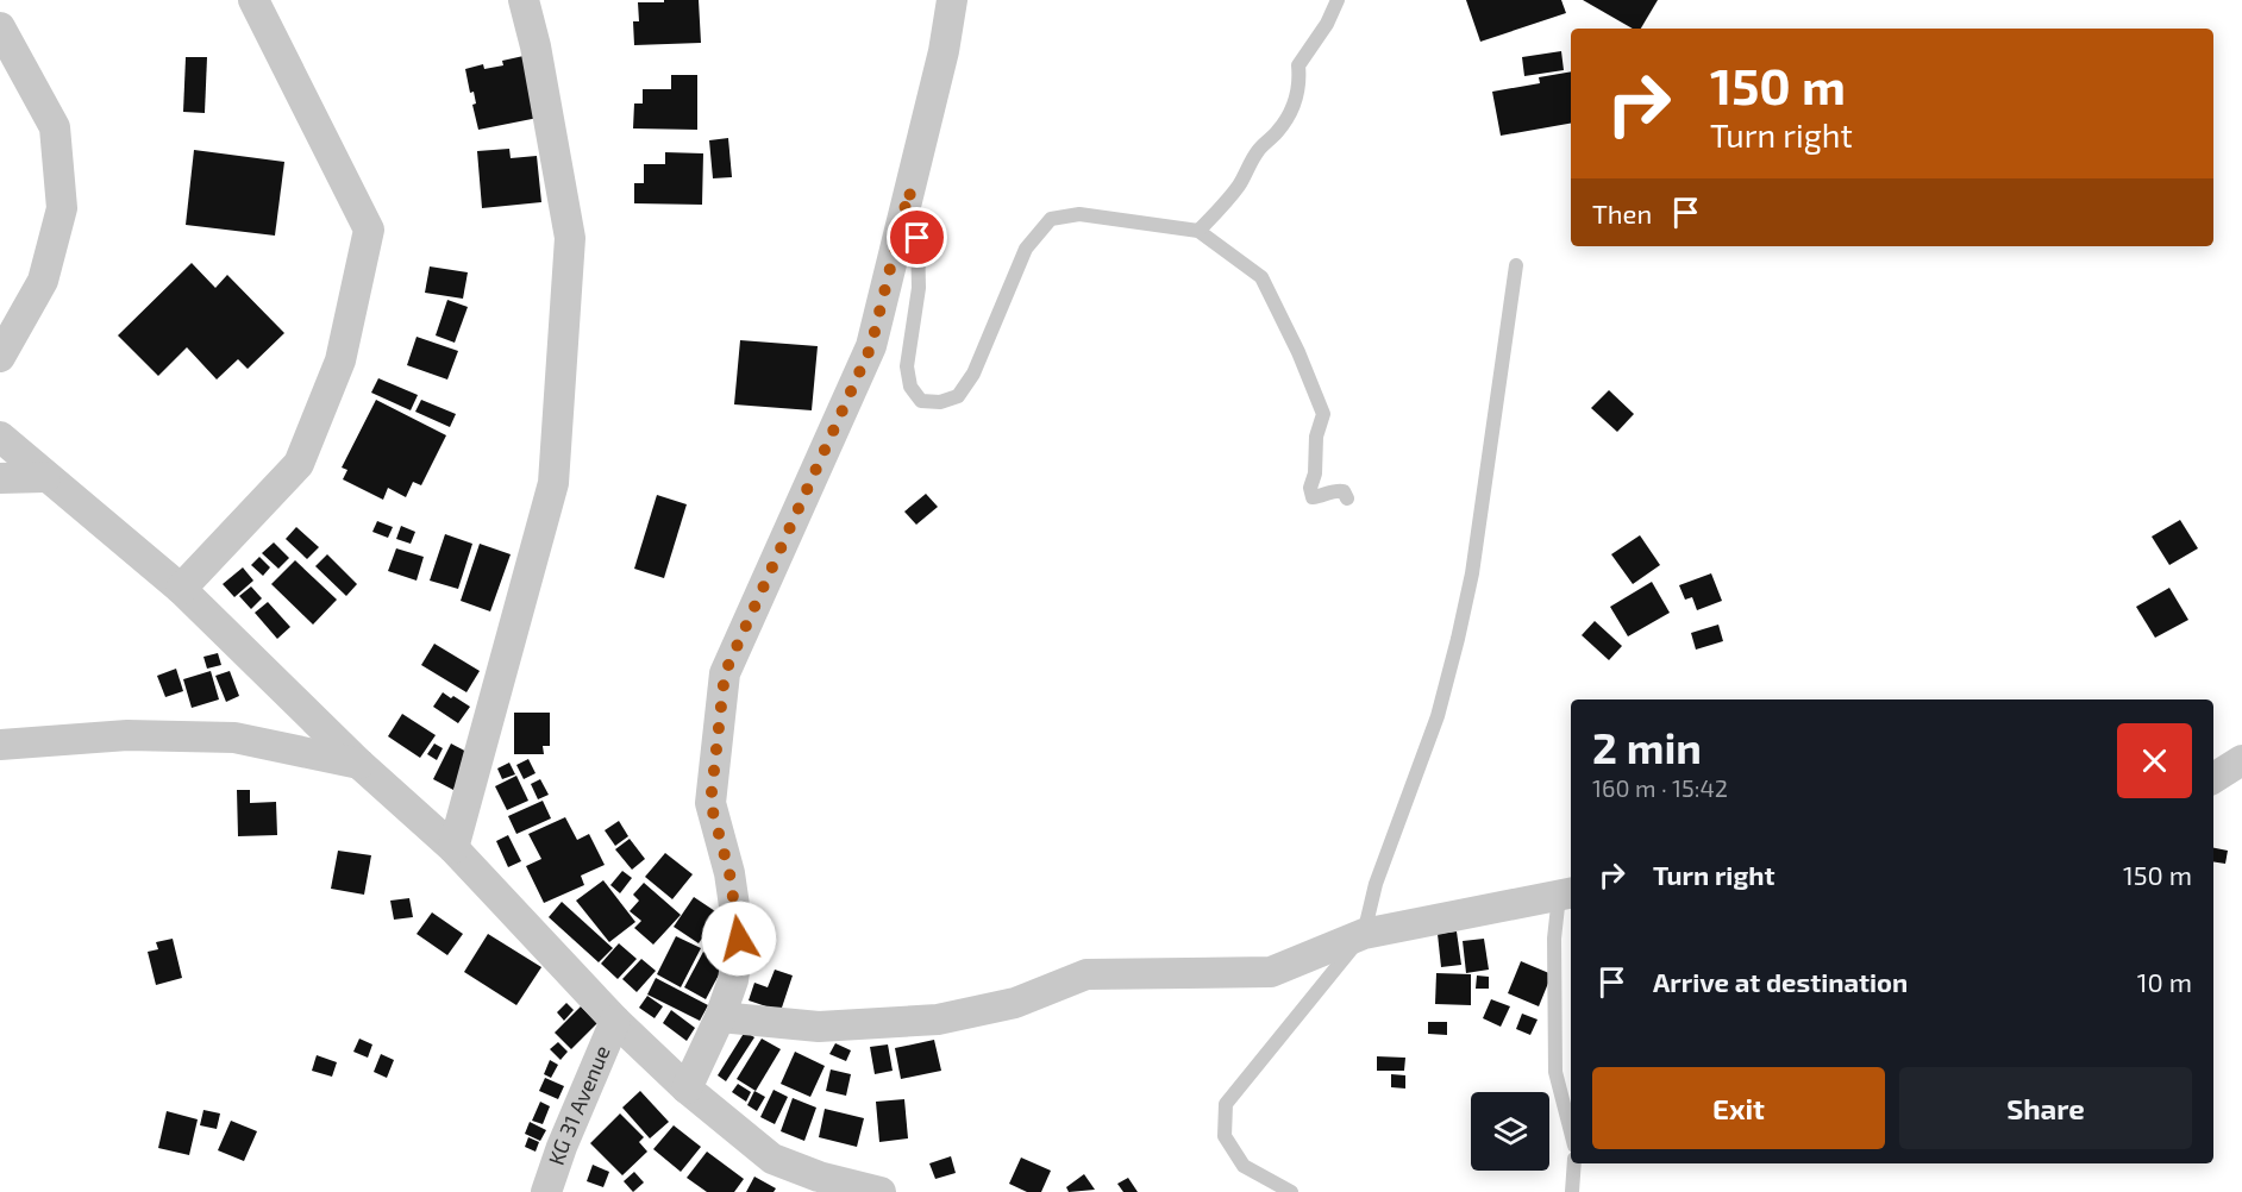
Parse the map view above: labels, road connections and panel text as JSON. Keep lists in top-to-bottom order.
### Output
{
  "streets": {
    "street": ["KG 31 Avenue"]
  },
  "page": {
    "turn": ["150 m", "Turn right"],
    "then": "Then",
    "heading": ["2 min", "160 m · 15:42"],
    "list": [
      {
        "name": "Turn right",
        "value": "150 m"
      },
      {
        "name": "Arrive at destination",
        "value": "10 m"
      }
    ],
    "buttons": ["Exit", "Share"]
  }
}
